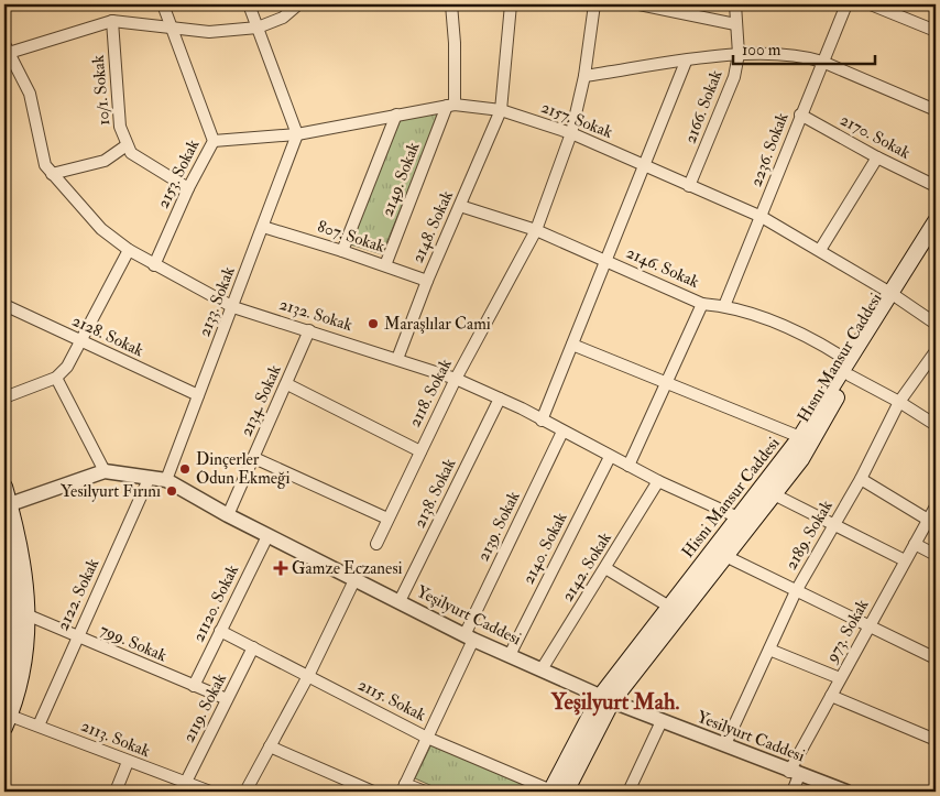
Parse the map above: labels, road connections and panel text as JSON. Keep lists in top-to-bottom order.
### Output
{
  "streets": {
    "main road": ["Hısnı Mansur Caddesi", "Hisni Mansur Caddesi"],
    "street": [
      "10/1. Sokak",
      "2166. Sokak",
      "2157. Sokak",
      "2170. Sokak",
      "2236. Sokak",
      "2153. Sokak",
      "2149. Sokak",
      "2148. Sokak",
      "807. Sokak",
      "2146. Sokak",
      "2133. Sokak",
      "2132. Sokak",
      "2128. Sokak",
      "2118. Sokak",
      "2134. Sokak",
      "2138. Sokak",
      "2139. Sokak",
      "2189. Sokak",
      "2140. Sokak",
      "2142. Sokak",
      "2122. Sokak",
      "21120. Sokak",
      "Yeşilyurt Caddesi",
      "973. Sokak",
      "799. Sokak",
      "2115. Sokak",
      "2119. Sokak",
      "Yesilyurt Caddesi",
      "2113. Sokak"
    ]
  },
  "crossings": [
    ["10/1. Sokak", "2153. Sokak"],
    ["2166. Sokak", "2157. Sokak"],
    ["2157. Sokak", "2236. Sokak"],
    ["2157. Sokak", "2153. Sokak"],
    ["2157. Sokak", "2149. Sokak"],
    ["2157. Sokak", "2148. Sokak"],
    ["2157. Sokak", "2133. Sokak"],
    ["2157. Sokak", "Hısnı Mansur Caddesi"],
    ["2157. Sokak", "2118. Sokak"],
    ["2157. Sokak", "Hisni Mansur Caddesi"],
    ["2170. Sokak", "2236. Sokak"],
    ["2236. Sokak", "2146. Sokak"],
    ["2153. Sokak", "2132. Sokak"],
    ["2149. Sokak", "807. Sokak"],
    ["2148. Sokak", "807. Sokak"],
    ["2148. Sokak", "2146. Sokak"],
    ["2148. Sokak", "2132. Sokak"],
    ["807. Sokak", "2133. Sokak"],
    ["2146. Sokak", "Hısnı Mansur Caddesi"],
    ["2146. Sokak", "2118. Sokak"],
    ["2146. Sokak", "Hisni Mansur Caddesi"],
    ["2146. Sokak", "2189. Sokak"],
    ["2133. Sokak", "2132. Sokak"],
    ["2133. Sokak", "2128. Sokak"],
    ["2133. Sokak", "Yeşilyurt Caddesi"],
    ["2132. Sokak", "Hısnı Mansur Caddesi"],
    ["2132. Sokak", "2118. Sokak"],
    ["2132. Sokak", "2134. Sokak"],
    ["2132. Sokak", "2138. Sokak"],
    ["2132. Sokak", "Hisni Mansur Caddesi"],
    ["2132. Sokak", "2139. Sokak"],
    ["2132. Sokak", "2140. Sokak"],
    ["2132. Sokak", "2142. Sokak"],
    ["Hısnı Mansur Caddesi", "Hisni Mansur Caddesi"],
    ["Hısnı Mansur Caddesi", "Yeşilyurt Caddesi"],
    ["Hısnı Mansur Caddesi", "Yesilyurt Caddesi"],
    ["2134. Sokak", "Yeşilyurt Caddesi"],
    ["2138. Sokak", "Yeşilyurt Caddesi"],
    ["Hisni Mansur Caddesi", "Yeşilyurt Caddesi"],
    ["Hisni Mansur Caddesi", "2115. Sokak"],
    ["Hisni Mansur Caddesi", "Yesilyurt Caddesi"],
    ["2139. Sokak", "Yeşilyurt Caddesi"],
    ["2139. Sokak", "2115. Sokak"],
    ["2189. Sokak", "Yesilyurt Caddesi"],
    ["2140. Sokak", "Yeşilyurt Caddesi"],
    ["2142. Sokak", "Yeşilyurt Caddesi"],
    ["2122. Sokak", "Yeşilyurt Caddesi"],
    ["2122. Sokak", "799. Sokak"],
    ["2122. Sokak", "2113. Sokak"],
    ["21120. Sokak", "Yeşilyurt Caddesi"],
    ["21120. Sokak", "799. Sokak"],
    ["21120. Sokak", "2115. Sokak"],
    ["Yeşilyurt Caddesi", "Yesilyurt Caddesi"],
    ["973. Sokak", "Yesilyurt Caddesi"],
    ["799. Sokak", "2119. Sokak"],
    ["2115. Sokak", "2119. Sokak"],
    ["2119. Sokak", "2113. Sokak"]
  ],
  "districts": ["Yeşilyurt Mah."],
  "places": {
    "other": ["Maraşlılar Cami", "Dinçerler Odun Ekmeği", "Yesilyurt Fırını"],
    "health": ["Gamze Eczanesi"]
  },
  "scale_bar": "100 m"
}
